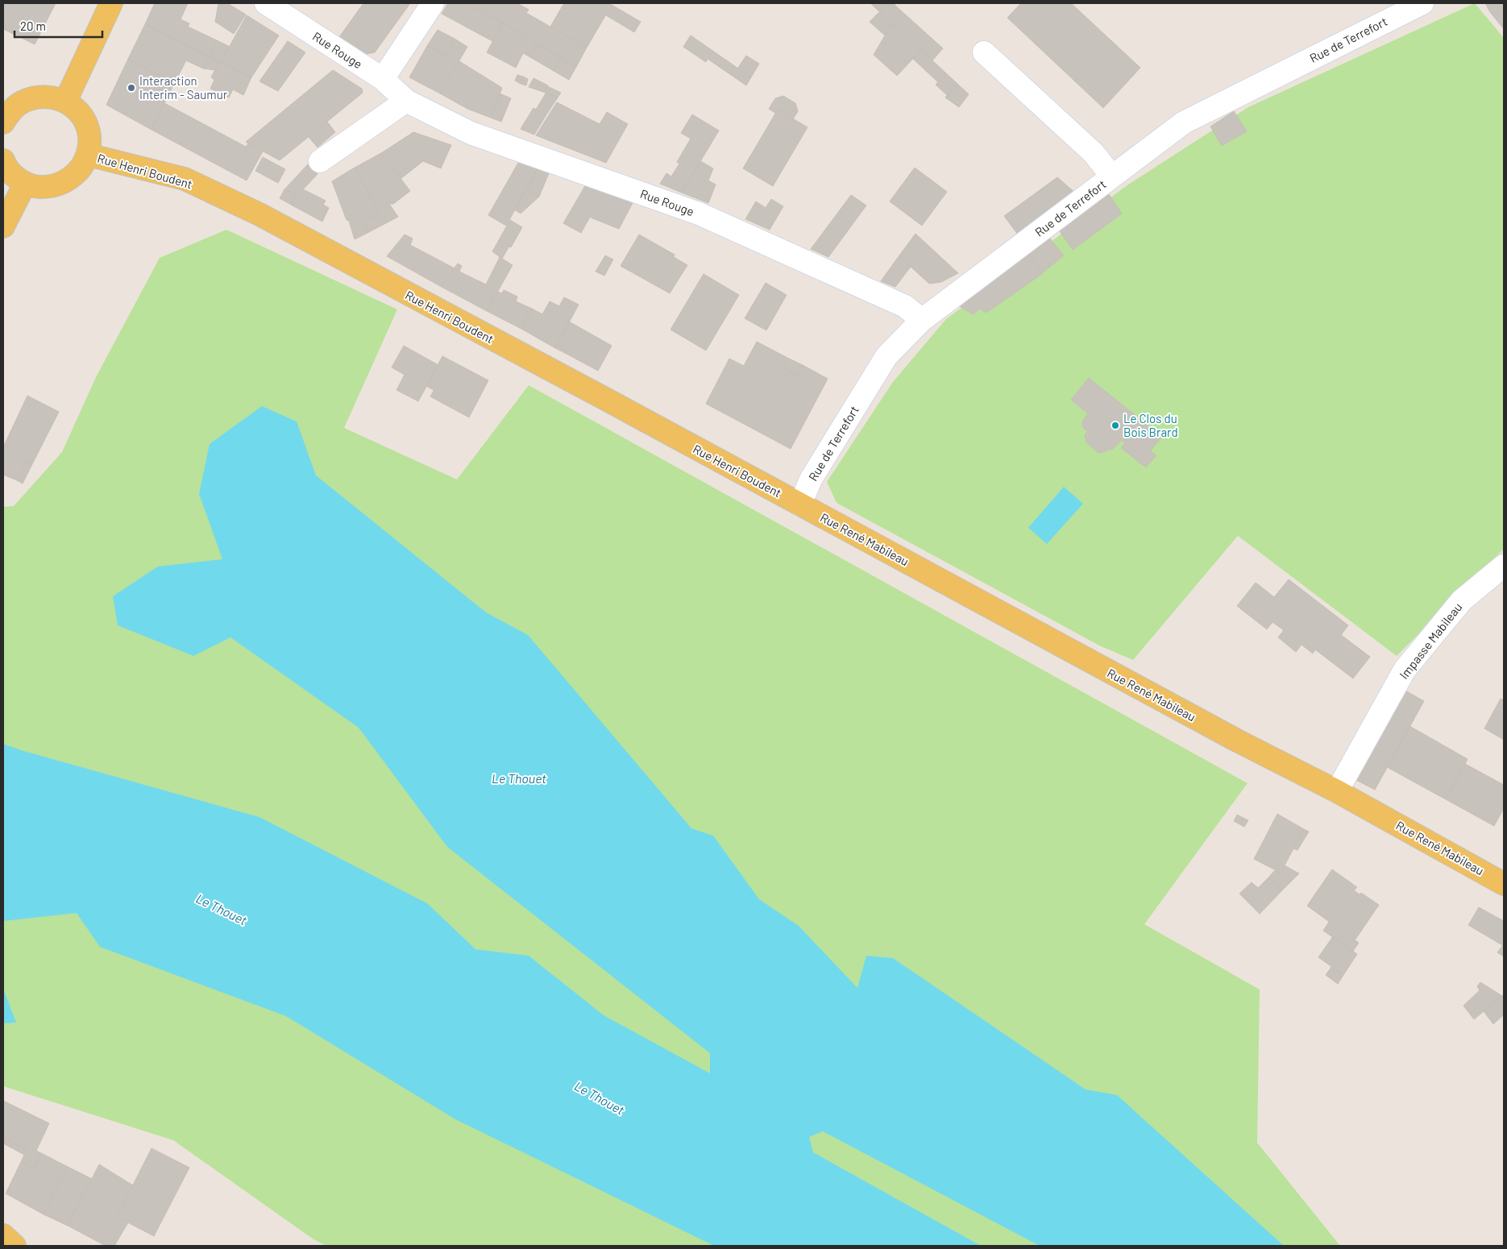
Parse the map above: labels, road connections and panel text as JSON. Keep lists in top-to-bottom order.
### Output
{
  "streets": {
    "main road": ["Rue Henri Boudent", "Rue René Mabileau"],
    "street": ["Rue de Terrefort", "Rue Rouge", "Impasse Mabileau"]
  },
  "crossings": [
    ["Rue de Terrefort", "Rue Rouge"],
    ["Rue de Terrefort", "Rue Henri Boudent"],
    ["Rue de Terrefort", "Rue René Mabileau"],
    ["Rue Henri Boudent", "Rue René Mabileau"],
    ["Rue René Mabileau", "Impasse Mabileau"]
  ],
  "water": ["Le Thouet"],
  "places": ["Interaction Interim - Saumur", "Le Clos du Bois Brard"],
  "scale_bar": "20 m"
}
